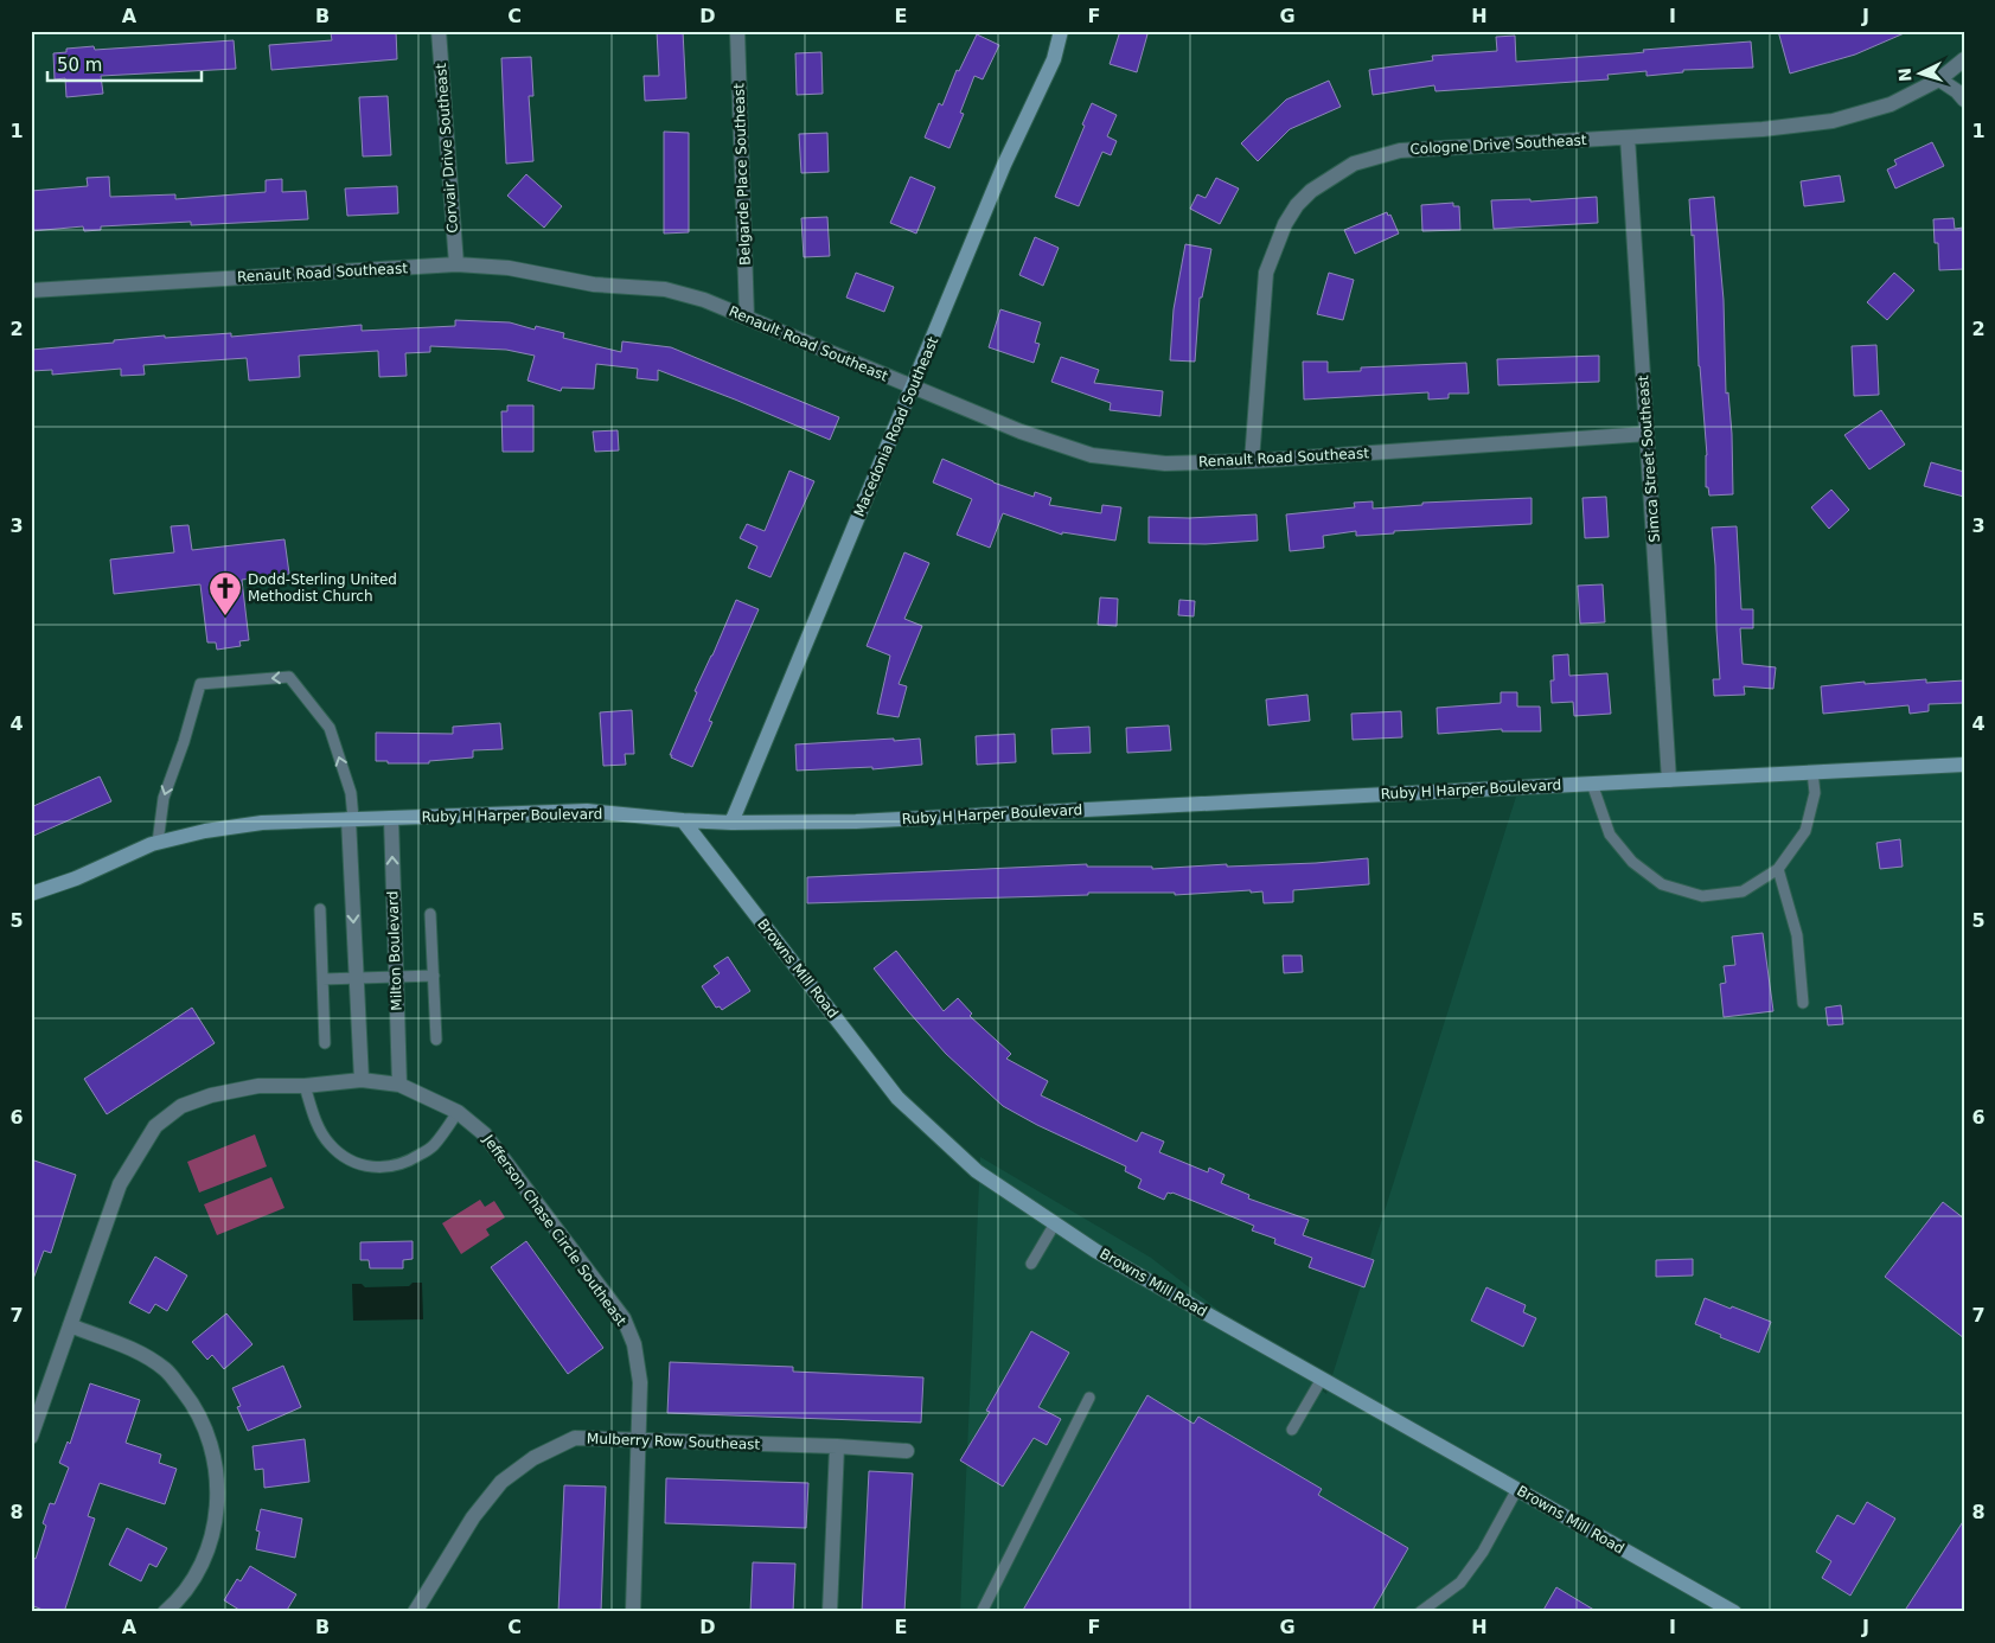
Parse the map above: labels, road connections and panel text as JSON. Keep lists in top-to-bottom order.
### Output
{
  "streets": {
    "street": [
      "Cologne Drive Southeast",
      "Corvair Drive Southeast",
      "Belgarde Place Southeast",
      "Renault Road Southeast",
      "Macedonia Road Southeast",
      "Simca Street Southeast",
      "Ruby H Harper Boulevard",
      "Milton Boulevard",
      "Browns Mill Road",
      "Jefferson Chase Circle Southeast",
      "Mulberry Row Southeast"
    ]
  },
  "crossings": [
    ["Cologne Drive Southeast", "Renault Road Southeast"],
    ["Cologne Drive Southeast", "Simca Street Southeast"],
    ["Corvair Drive Southeast", "Renault Road Southeast"],
    ["Belgarde Place Southeast", "Renault Road Southeast"],
    ["Renault Road Southeast", "Macedonia Road Southeast"],
    ["Renault Road Southeast", "Simca Street Southeast"],
    ["Macedonia Road Southeast", "Ruby H Harper Boulevard"],
    ["Simca Street Southeast", "Ruby H Harper Boulevard"],
    ["Ruby H Harper Boulevard", "Milton Boulevard"],
    ["Ruby H Harper Boulevard", "Browns Mill Road"],
    ["Milton Boulevard", "Jefferson Chase Circle Southeast"],
    ["Jefferson Chase Circle Southeast", "Mulberry Row Southeast"]
  ],
  "places": {
    "church": ["Dodd-Sterling United Methodist Church"]
  },
  "scale_bar": "50 m",
  "north": "left",
  "grid": {
    "columns": [
      "A",
      "B",
      "C",
      "D",
      "E",
      "F",
      "G",
      "H",
      "I",
      "J"
    ],
    "rows": [
      "1",
      "2",
      "3",
      "4",
      "5",
      "6",
      "7",
      "8"
    ]
  }
}
